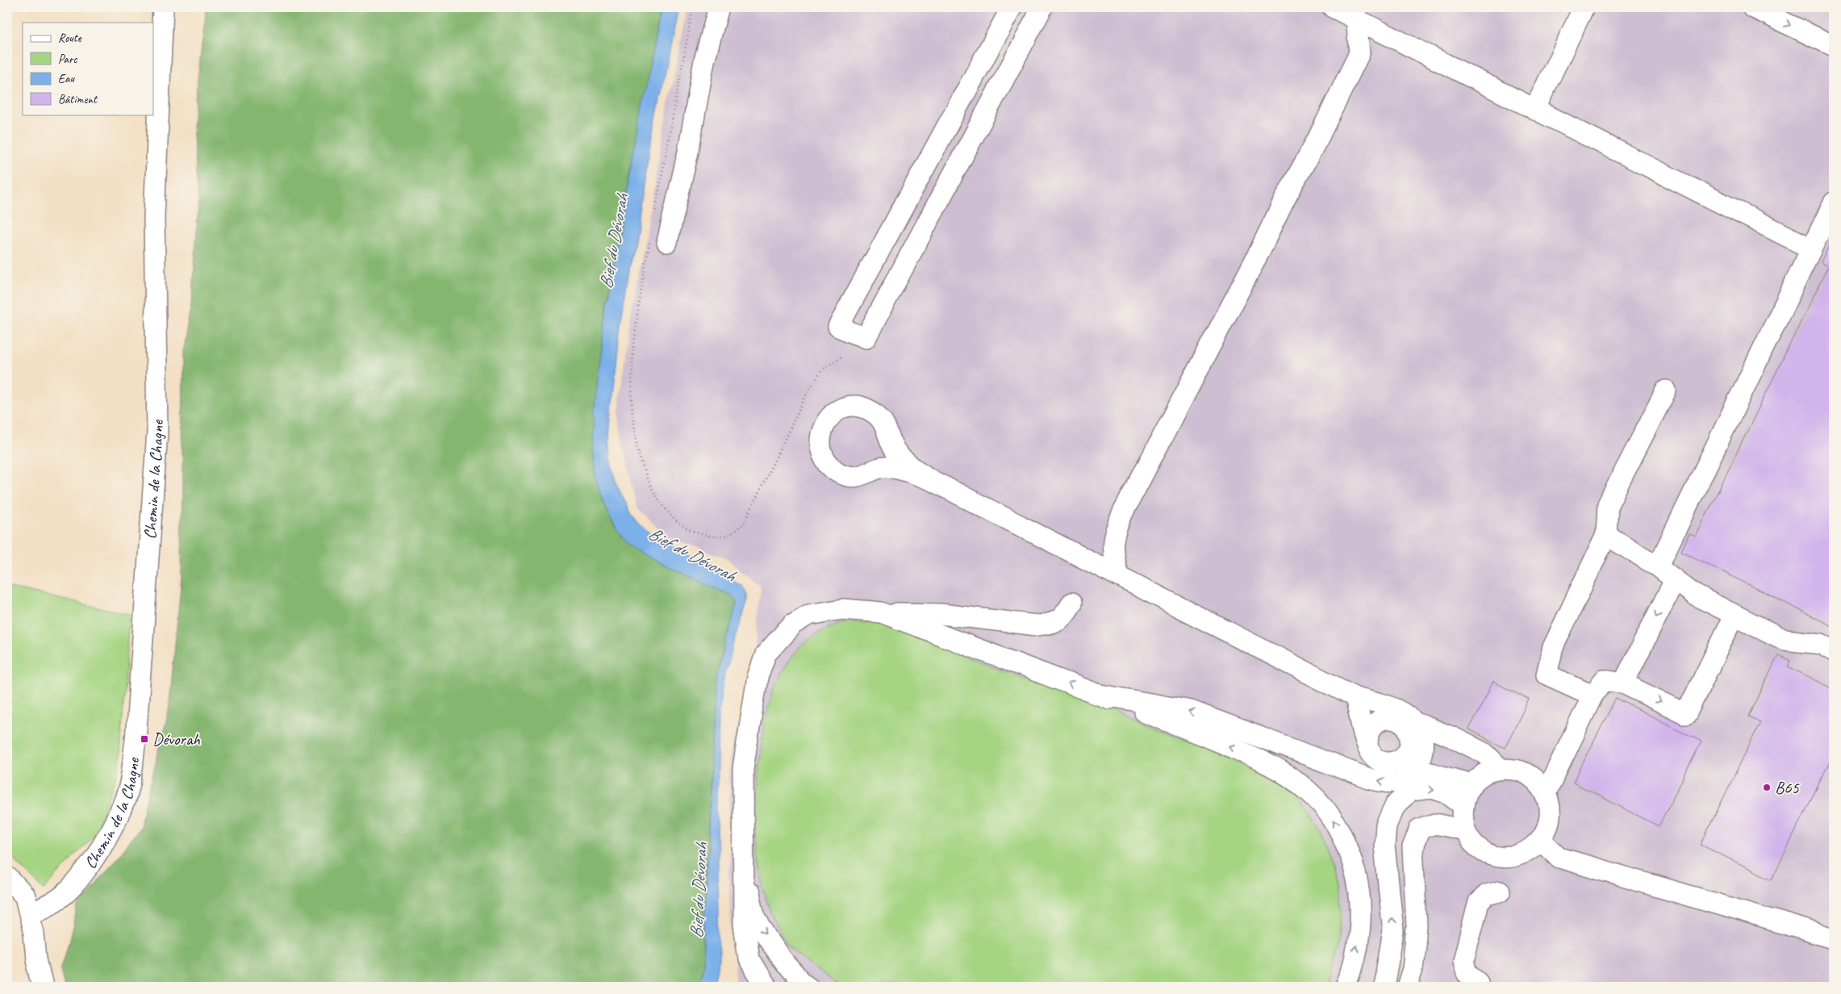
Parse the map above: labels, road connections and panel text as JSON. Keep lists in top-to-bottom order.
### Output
{
  "streets": {
    "street": ["Chemin de la Chagne"]
  },
  "water": ["Bief du Dévorah"],
  "places": {
    "transit": ["Dévorah"],
    "other": ["B65"]
  },
  "legend": [
    "Route",
    "Parc",
    "Eau",
    "Bâtiment"
  ]
}
